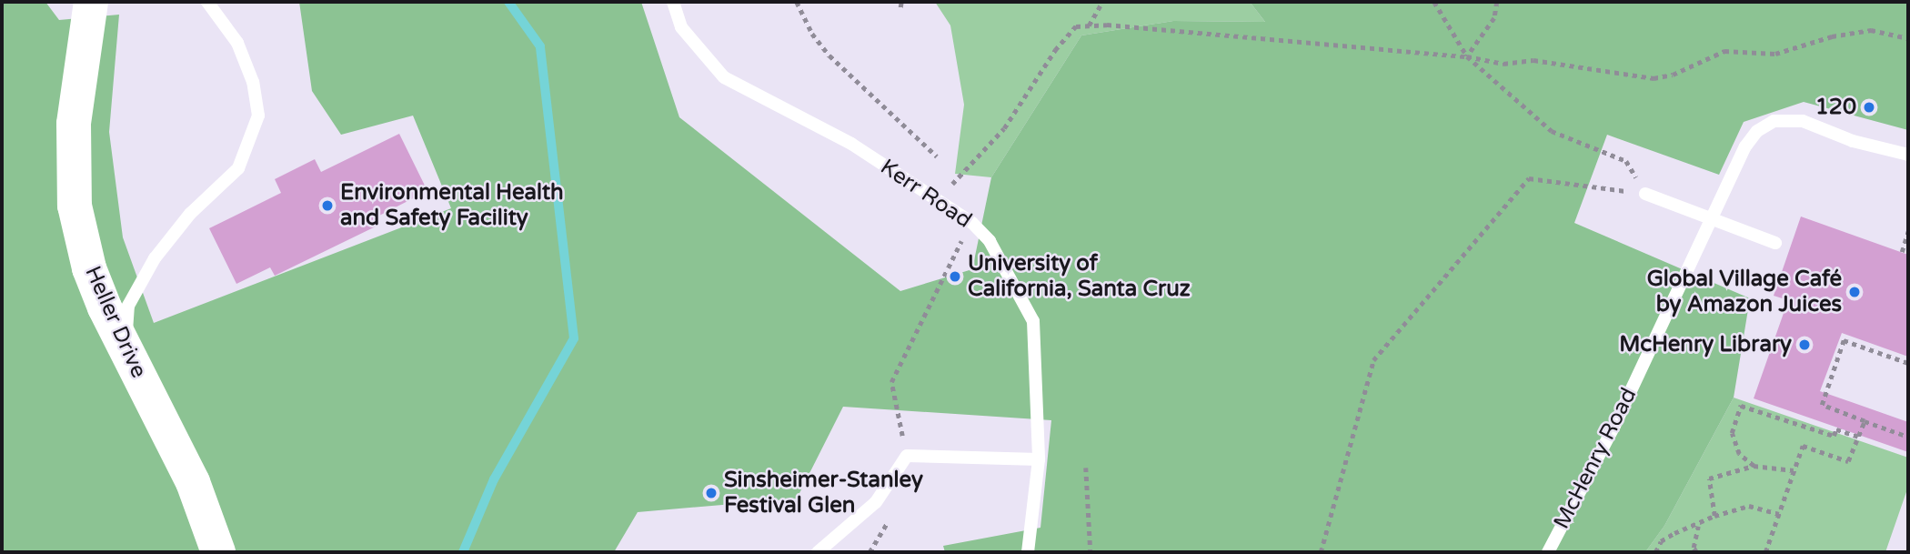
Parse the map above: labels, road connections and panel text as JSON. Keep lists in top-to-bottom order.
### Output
{
  "streets": {
    "main road": ["Heller Drive"],
    "lane": ["Kerr Road", "McHenry Road"]
  },
  "places": [
    "120",
    "Environmental Health and Safety Facility",
    "University of California, Santa Cruz",
    "Global Village Café by Amazon Juices",
    "McHenry Library",
    "Sinsheimer-Stanley Festival Glen"
  ]
}
